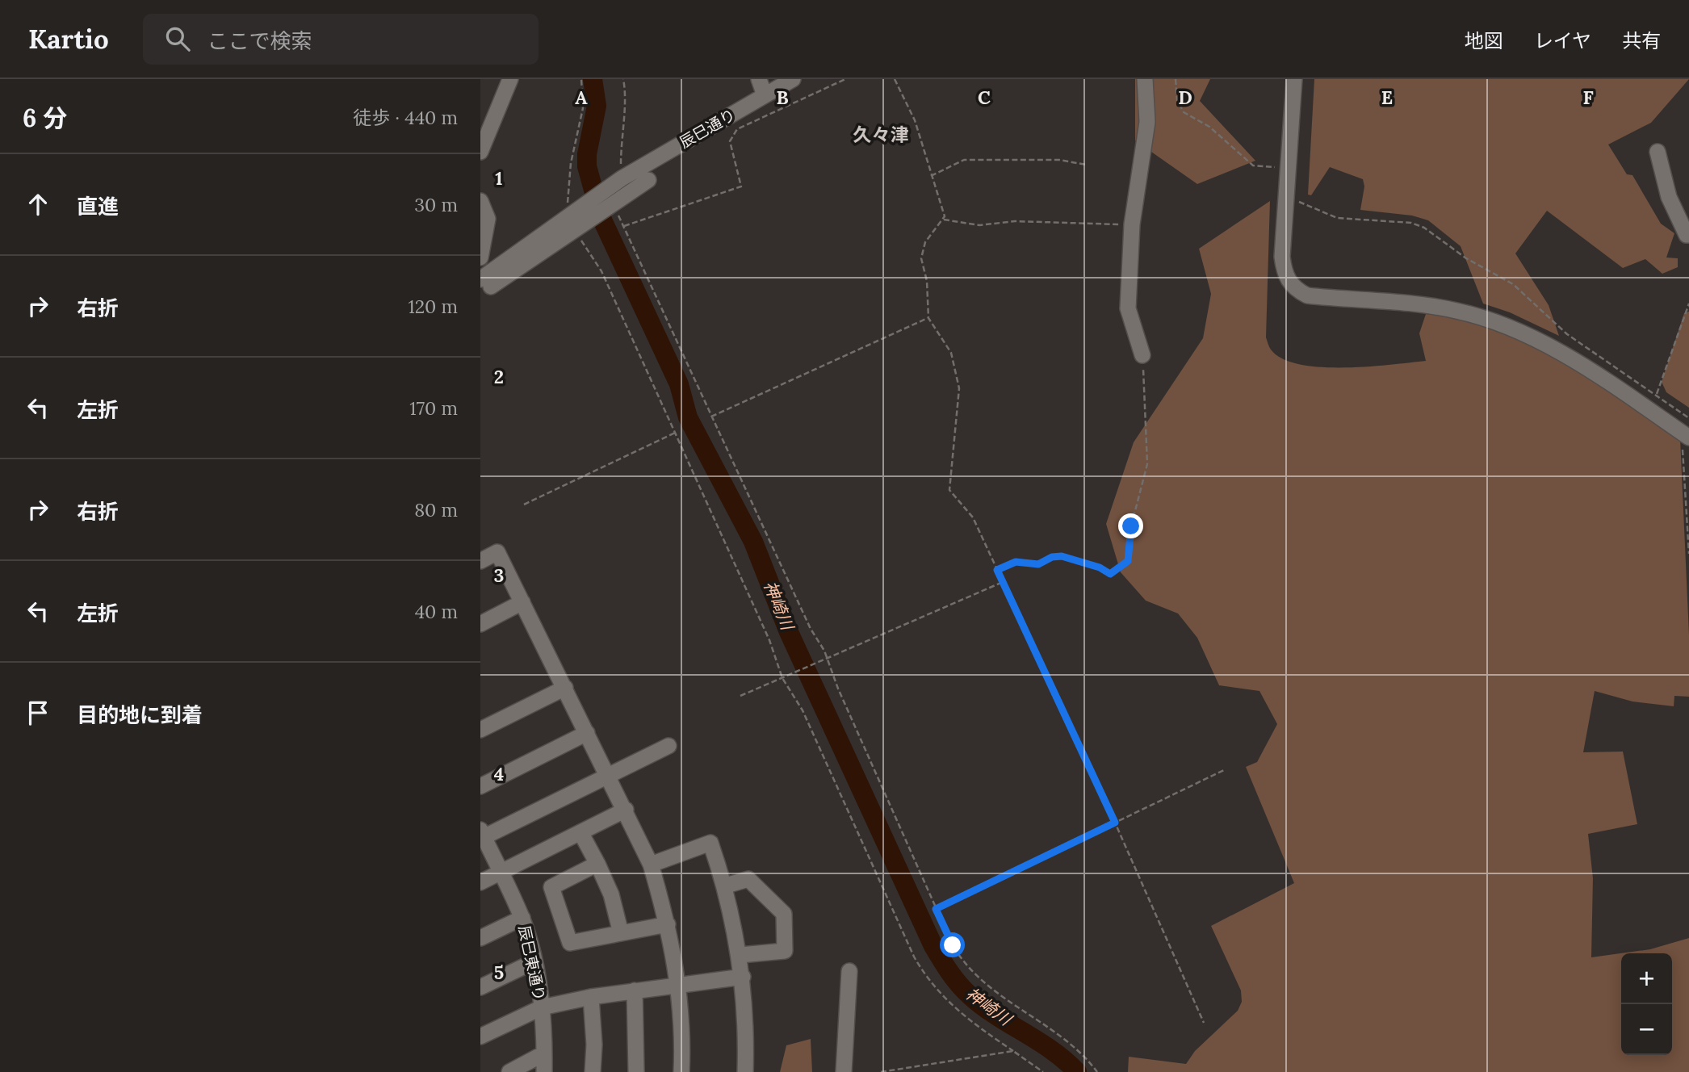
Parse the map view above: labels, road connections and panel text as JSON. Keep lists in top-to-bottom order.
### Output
{
  "streets": {
    "street": ["辰巳通り", "辰巳東通り"]
  },
  "districts": ["久々津"],
  "water": ["神崎川"],
  "page": {
    "header": "Kartio",
    "search": "ここで検索",
    "nav": ["地図", "レイヤ", "共有"],
    "heading": ["6 分", "徒歩 · 440 m"],
    "list": [
      ["直進", "30 m"],
      ["右折", "120 m"],
      ["左折", "170 m"],
      ["右折", "80 m"],
      ["左折", "40 m"],
      "目的地に到着"
    ],
    "map_buttons": ["+", "−"]
  },
  "grid": {
    "columns": [
      "A",
      "B",
      "C",
      "D",
      "E",
      "F"
    ],
    "rows": [
      "1",
      "2",
      "3",
      "4",
      "5"
    ]
  }
}
